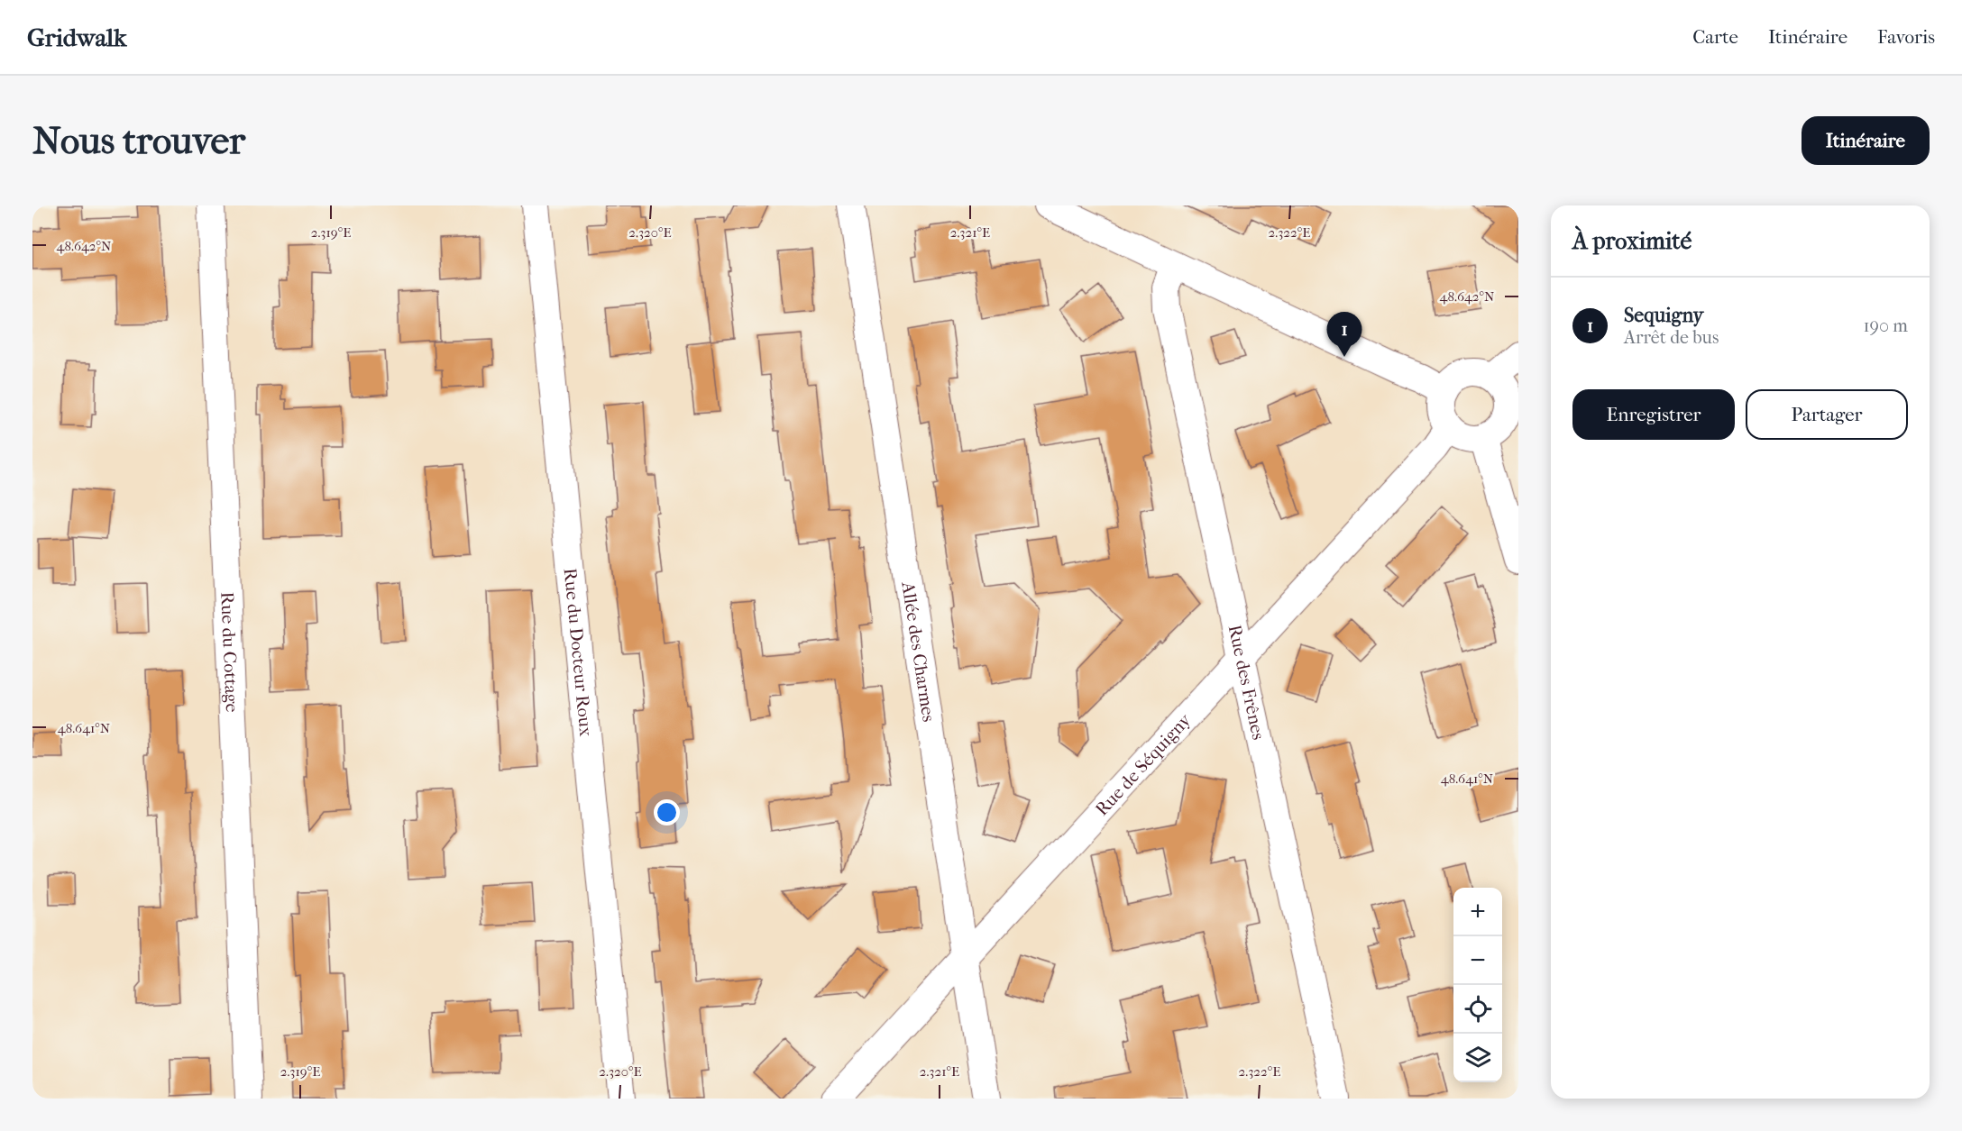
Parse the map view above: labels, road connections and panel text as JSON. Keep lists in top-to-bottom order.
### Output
{
  "streets": {
    "street": [
      "Rue du Cottage",
      "Rue du Docteur Roux",
      "Allée des Charmes",
      "Rue des Frênes",
      "Rue de Séquigny"
    ]
  },
  "crossings": [
    ["Allée des Charmes", "Rue de Séquigny"],
    ["Rue des Frênes", "Rue de Séquigny"]
  ],
  "page": {
    "header": "Gridwalk",
    "nav": ["Carte", "Itinéraire", "Favoris"],
    "buttons": [
      "Itinéraire",
      ["Enregistrer", "Partager"]
    ],
    "title": "Nous trouver",
    "heading": "À proximité",
    "list": [
      {
        "mark": "1",
        "name": "Sequigny",
        "note": "Arrêt de bus",
        "value": "190 m"
      }
    ],
    "pins": "1",
    "map_buttons": ["+", "−"]
  },
  "coordinates": [
    "2.319°E",
    "2.320°E",
    "2.321°E",
    "2.322°E",
    "48.642°N",
    "48.641°N"
  ]
}
